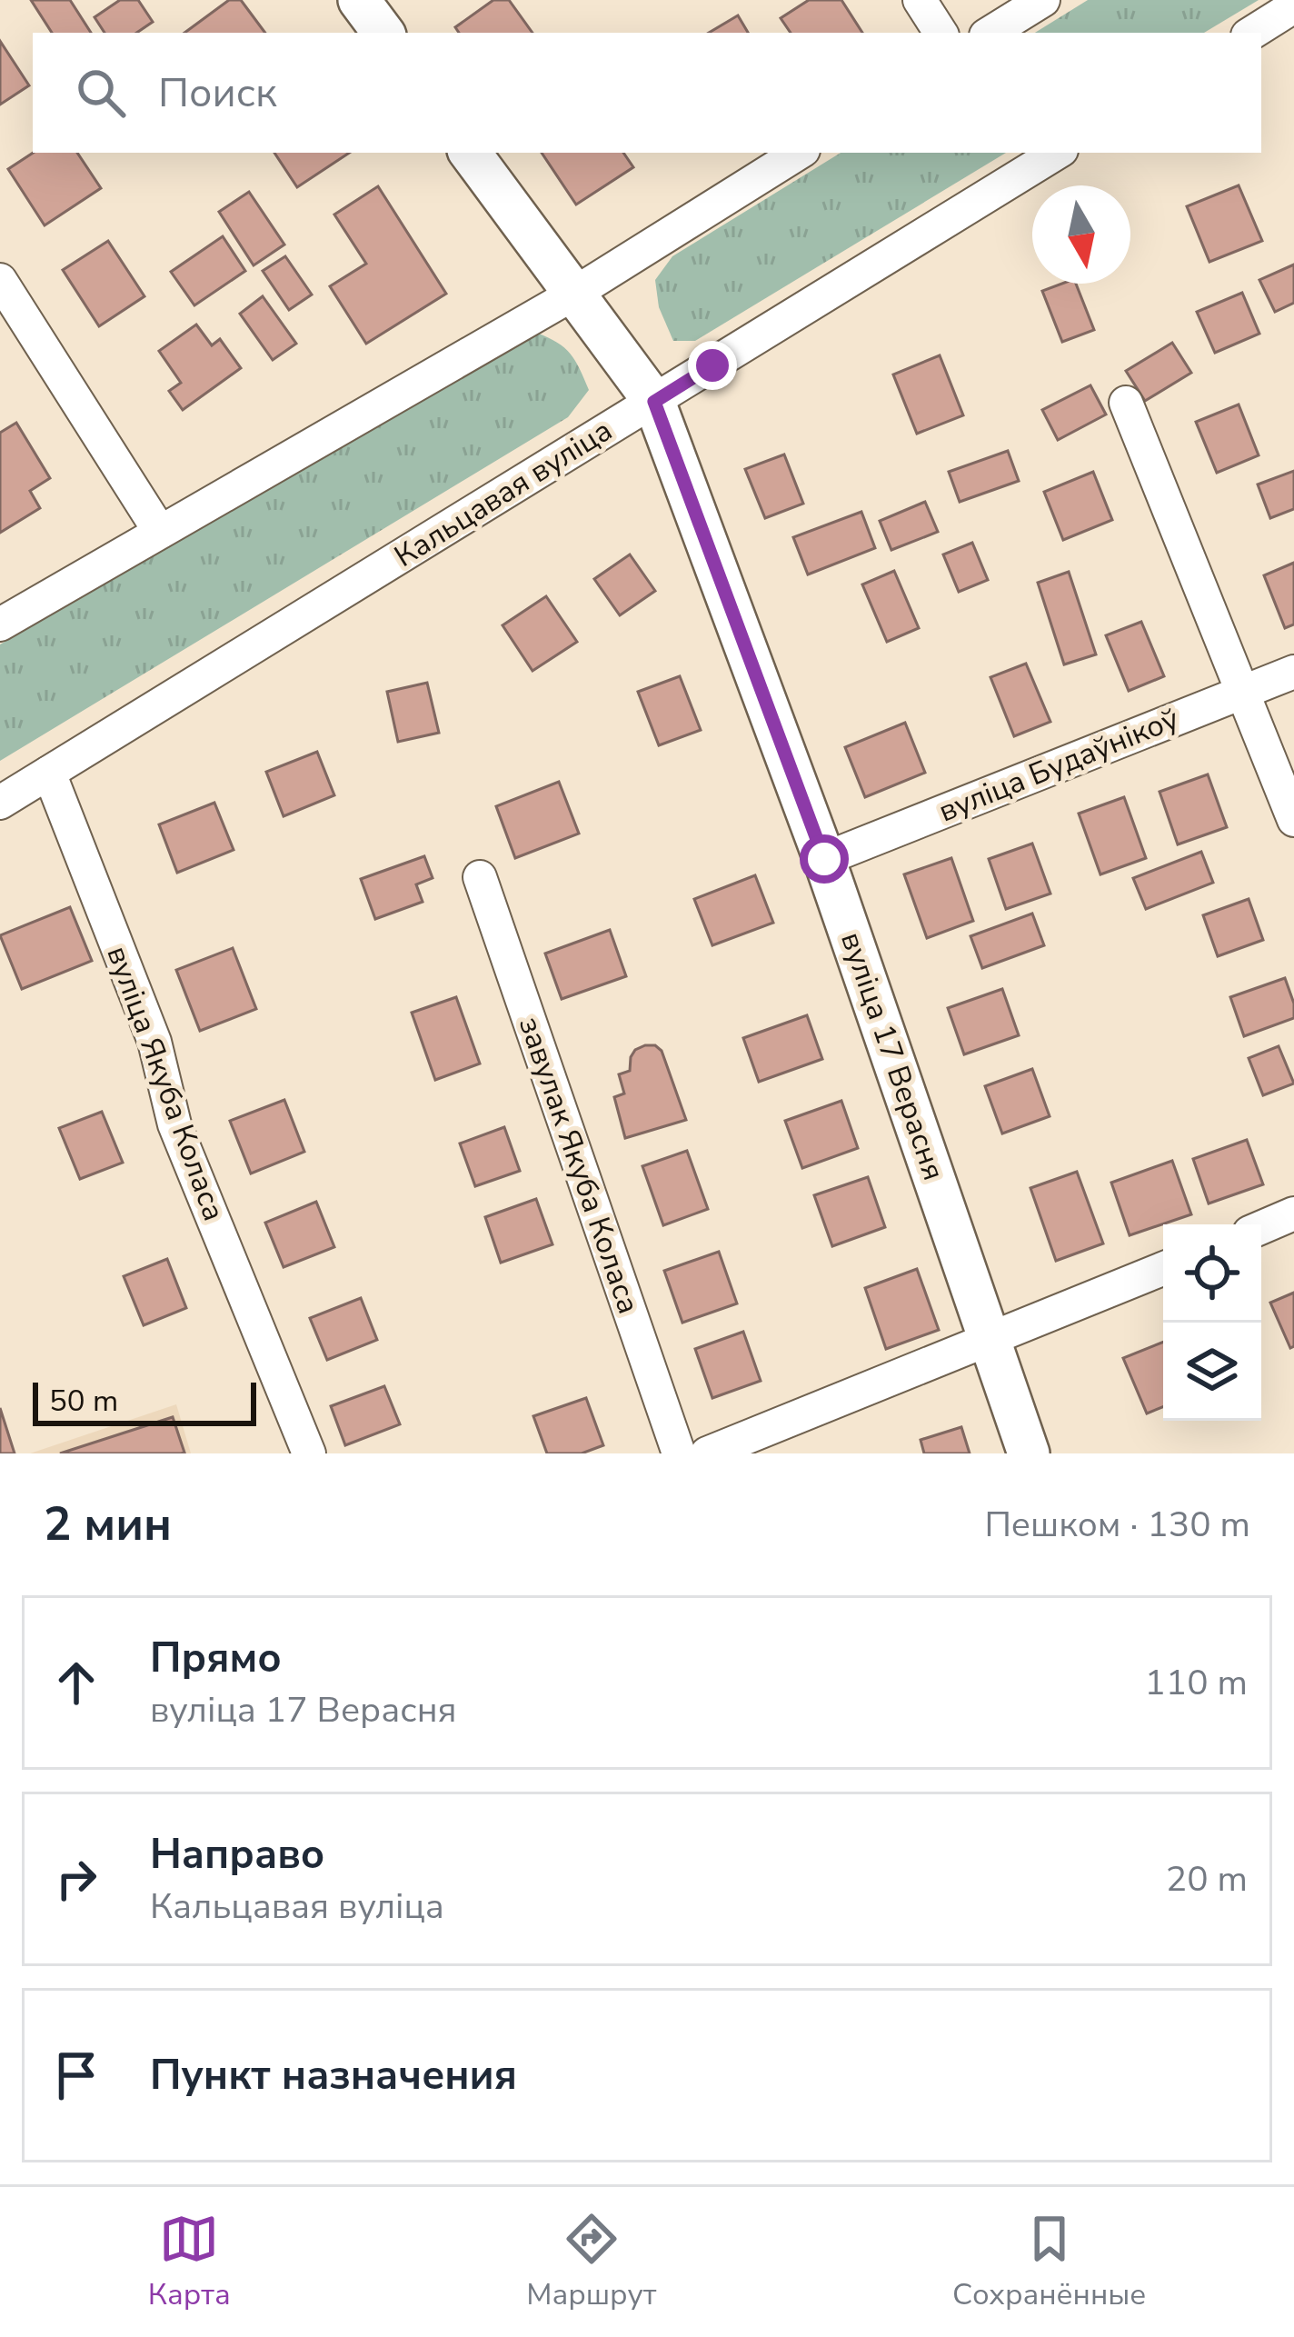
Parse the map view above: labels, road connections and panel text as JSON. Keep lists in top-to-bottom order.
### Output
{
  "streets": {
    "street": [
      "Кальцавая вуліца",
      "вуліца Будаўнікоў",
      "вуліца 17 Верасня",
      "вуліца Якуба Коласа",
      "завулак Якуба Коласа"
    ]
  },
  "crossings": [
    ["Кальцавая вуліца", "вуліца 17 Верасня"],
    ["Кальцавая вуліца", "вуліца Якуба Коласа"],
    ["вуліца Будаўнікоў", "вуліца 17 Верасня"]
  ],
  "scale_bar": "50 m",
  "north": "bottom",
  "page": {
    "search": "Поиск",
    "scale": "50 m",
    "heading": ["2 мин", "Пешком · 130 m"],
    "list": [
      ["Прямо", "вуліца 17 Верасня", "110 m"],
      ["Направо", "Кальцавая вуліца", "20 m"],
      "Пункт назначения"
    ],
    "nav": ["Карта", "Маршрут", "Сохранённые"]
  }
}
